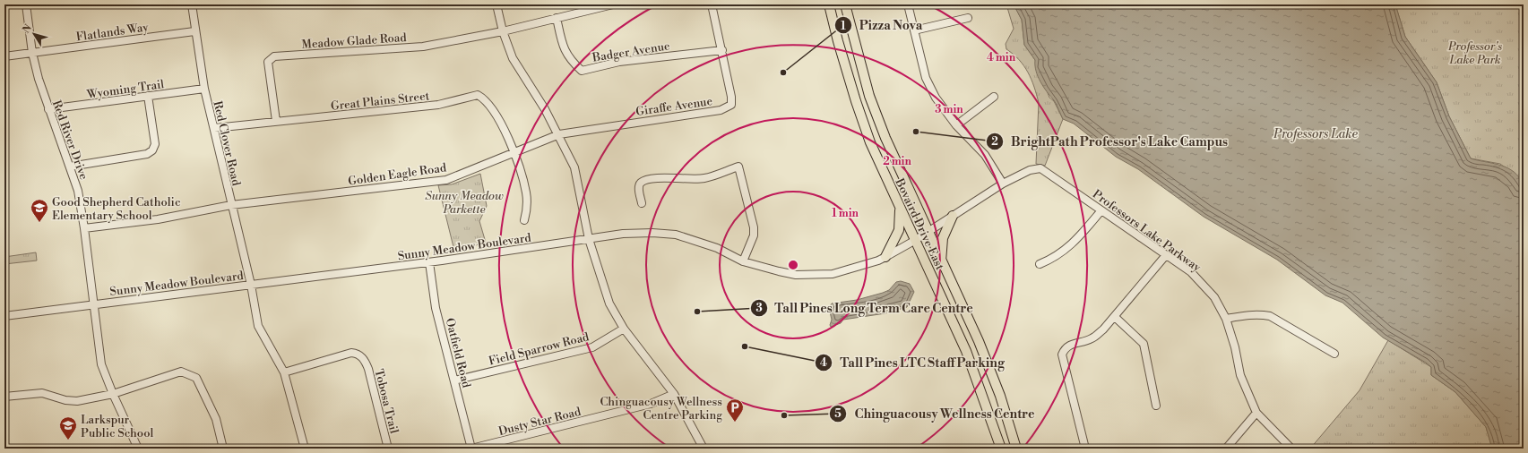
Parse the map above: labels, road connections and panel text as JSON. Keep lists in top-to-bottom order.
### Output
{
  "streets": {
    "main road": ["Bovaird Drive East"],
    "street": [
      "Flatlands Way",
      "Meadow Glade Road",
      "Badger Avenue",
      "Wyoming Trail",
      "Great Plains Street",
      "Giraffe Avenue",
      "Red River Drive",
      "Red Clover Road",
      "Golden Eagle Road",
      "Professors Lake Parkway",
      "Sunny Meadow Boulevard",
      "Field Sparrow Road",
      "Oatfield Road",
      "Tobosa Trail",
      "Dusty Star Road"
    ]
  },
  "crossings": [
    ["Flatlands Way", "Red River Drive"],
    ["Flatlands Way", "Red Clover Road"],
    ["Meadow Glade Road", "Great Plains Street"],
    ["Badger Avenue", "Giraffe Avenue"],
    ["Wyoming Trail", "Red River Drive"],
    ["Wyoming Trail", "Red Clover Road"],
    ["Great Plains Street", "Red Clover Road"],
    ["Great Plains Street", "Golden Eagle Road"],
    ["Giraffe Avenue", "Golden Eagle Road"],
    ["Red River Drive", "Golden Eagle Road"],
    ["Red River Drive", "Sunny Meadow Boulevard"],
    ["Red Clover Road", "Golden Eagle Road"],
    ["Red Clover Road", "Sunny Meadow Boulevard"],
    ["Red Clover Road", "Tobosa Trail"],
    ["Bovaird Drive East", "Professors Lake Parkway"],
    ["Bovaird Drive East", "Sunny Meadow Boulevard"],
    ["Professors Lake Parkway", "Sunny Meadow Boulevard"],
    ["Sunny Meadow Boulevard", "Oatfield Road"],
    ["Field Sparrow Road", "Oatfield Road"],
    ["Oatfield Road", "Dusty Star Road"]
  ],
  "water": ["Professors Lake"],
  "parks": ["Professor's Lake Park", "Sunny Meadow Parkette"],
  "places": {
    "other": [
      "Pizza Nova",
      "BrightPath Professor's Lake Campus",
      "Tall Pines Long Term Care Centre",
      "Tall Pines LTC Staff Parking",
      "Chinguacousy Wellness Centre"
    ],
    "school or university": ["Good Shepherd Catholic Elementary School", "Larkspur Public School"],
    "parking": ["Chinguacousy Wellness Centre Parking"]
  },
  "north": "top left",
  "rings": [
    "4 min",
    "3 min",
    "2 min",
    "1 min"
  ]
}
